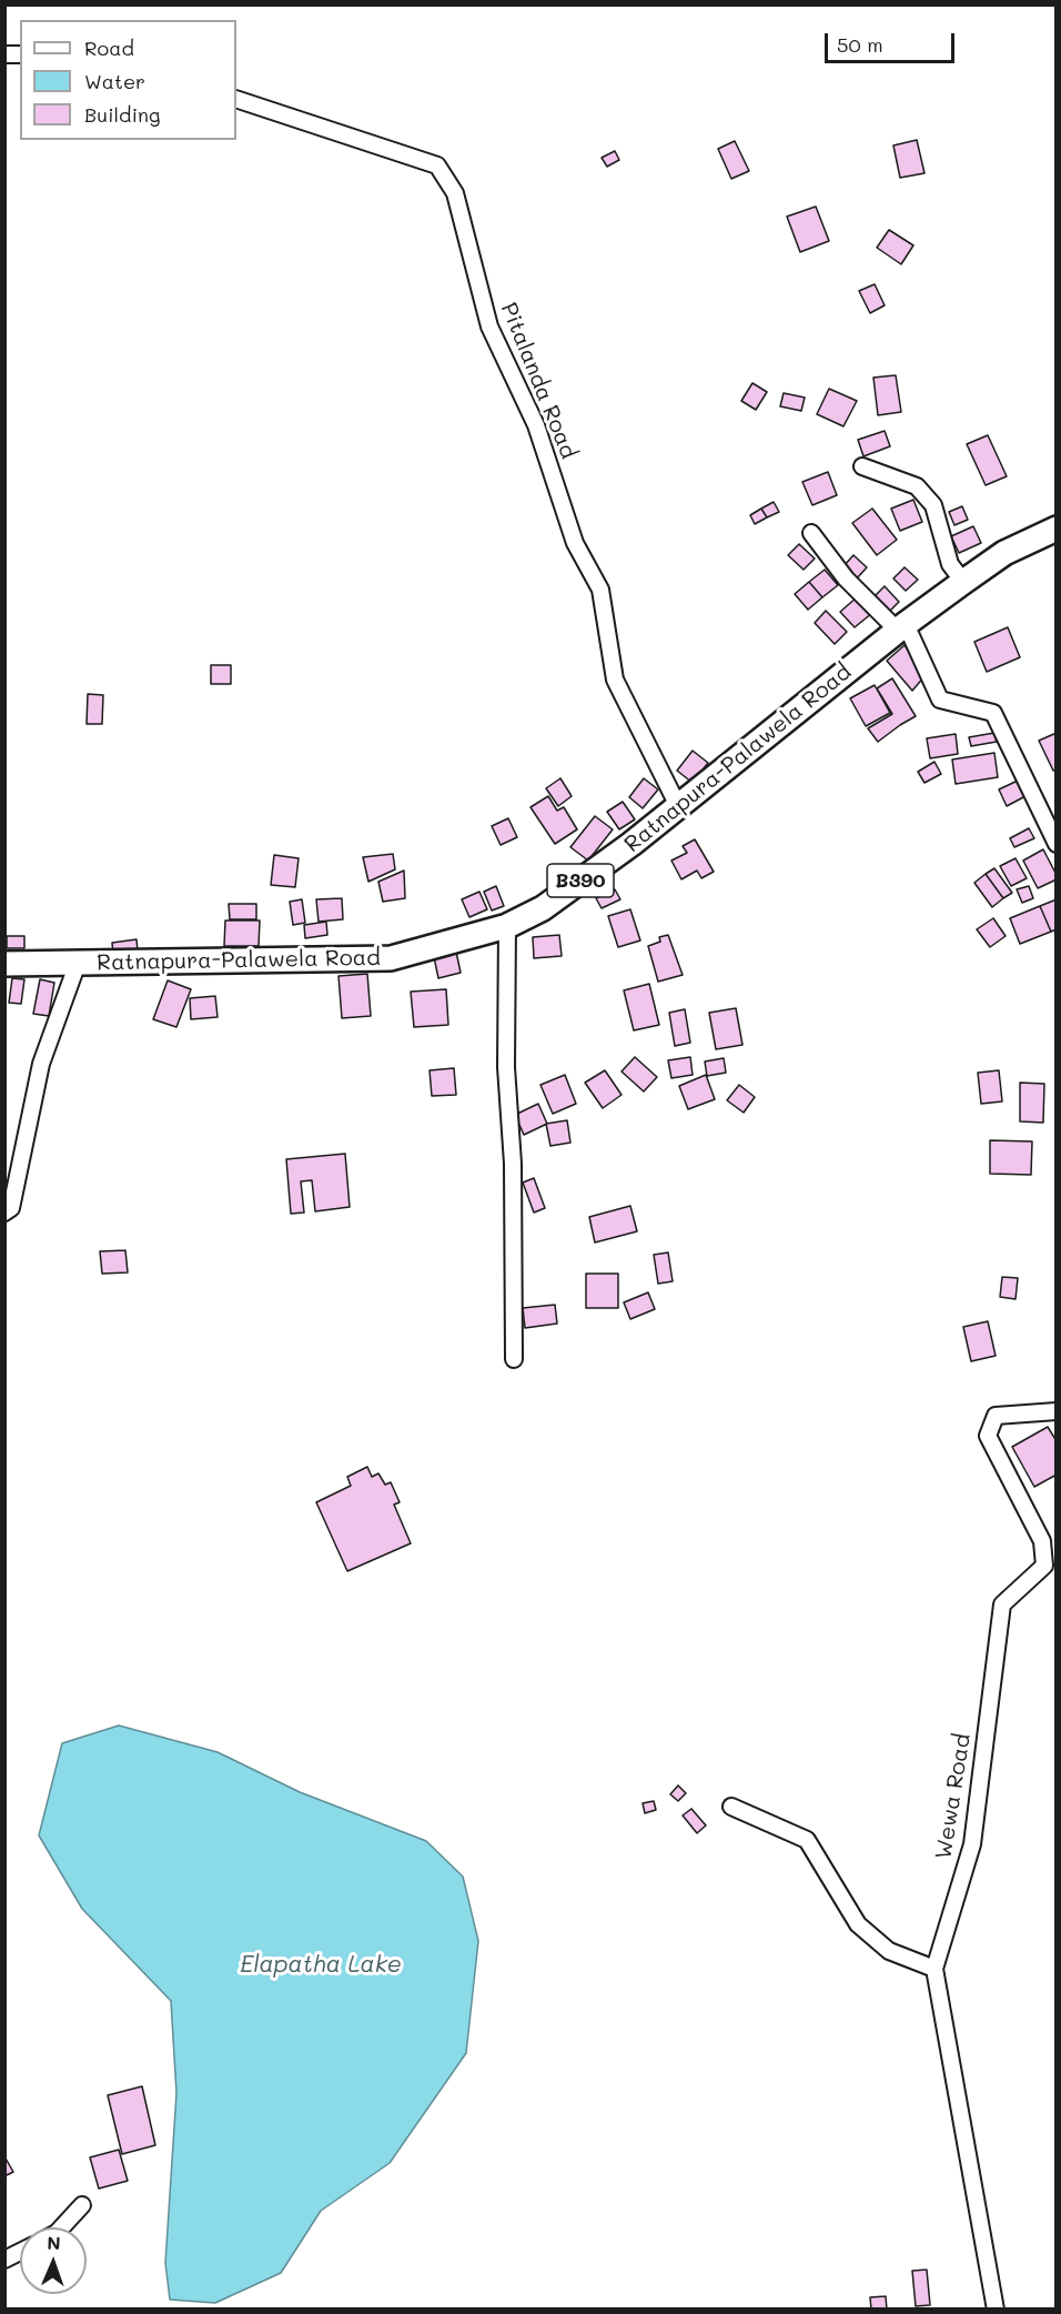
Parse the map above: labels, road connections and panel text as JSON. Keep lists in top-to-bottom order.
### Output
{
  "streets": {
    "main road": ["Ratnapura-Palawela Road", "B390"],
    "street": ["Pitalanda Road", "Wewa Road"]
  },
  "crossings": [
    ["Pitalanda Road", "Ratnapura-Palawela Road"]
  ],
  "water": ["Elapatha Lake"],
  "legend": ["Road", "Water", "Building"],
  "scale_bar": "50 m",
  "north": "top"
}
